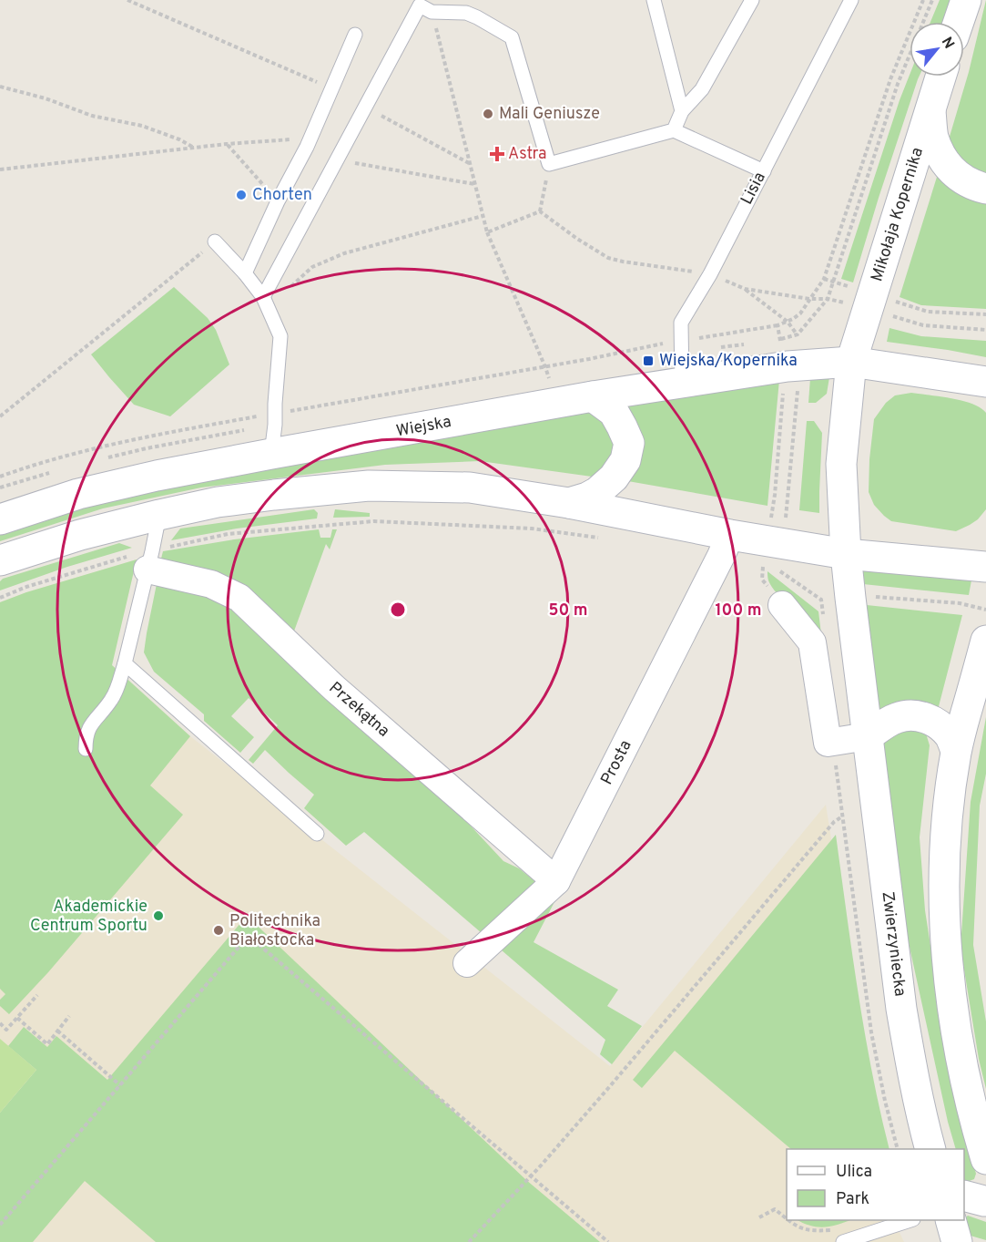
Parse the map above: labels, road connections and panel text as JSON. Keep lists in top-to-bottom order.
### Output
{
  "streets": {
    "main road": ["Mikołaja Kopernika", "Wiejska", "Zwierzyniecka"],
    "street": ["Przekątna", "Prosta"],
    "lane": ["Lisia"]
  },
  "crossings": [
    ["Lisia", "Wiejska"],
    ["Mikołaja Kopernika", "Wiejska"],
    ["Mikołaja Kopernika", "Zwierzyniecka"],
    ["Przekątna", "Prosta"]
  ],
  "places": {
    "other": [
      "Mali Geniusze",
      "Chorten",
      "Akademickie Centrum Sportu",
      "Politechnika Białostocka"
    ],
    "health": ["Astra"],
    "transit": ["Wiejska/Kopernika"]
  },
  "legend": ["Ulica", "Park"],
  "north": "top right",
  "rings": ["50 m", "100 m"]
}
